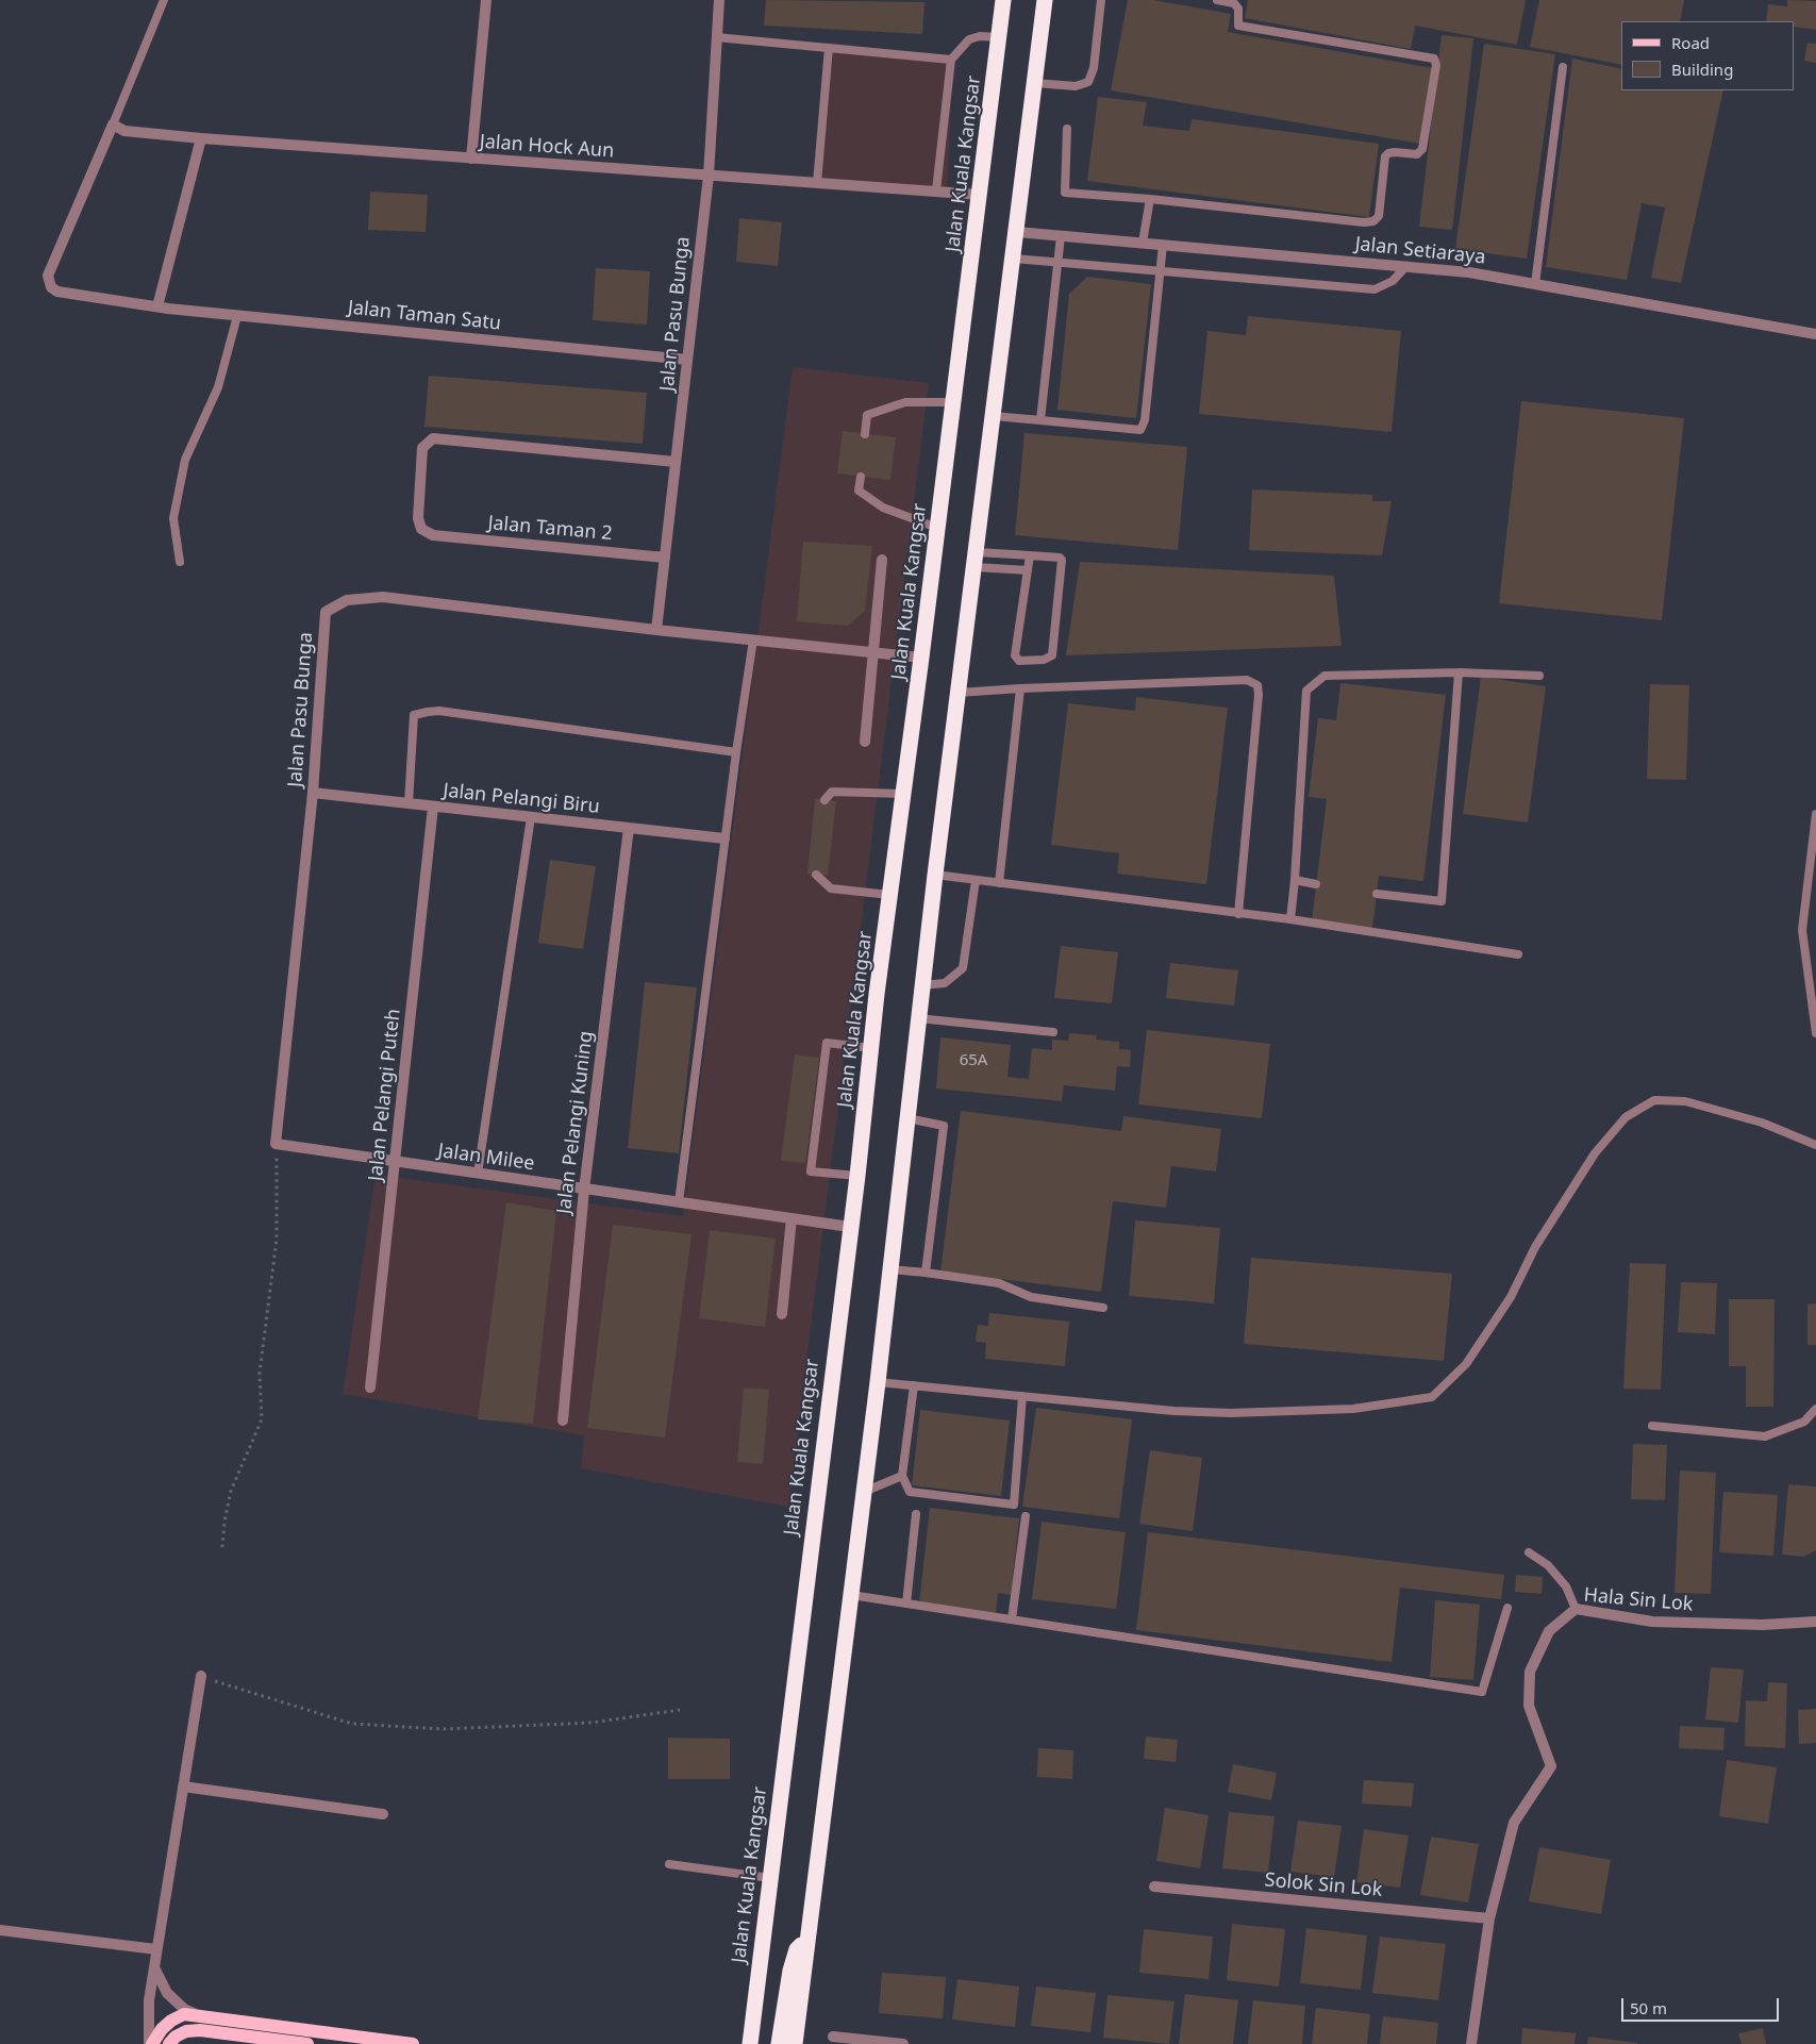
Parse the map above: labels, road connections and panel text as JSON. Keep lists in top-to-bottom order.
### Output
{
  "streets": {
    "highway": ["Jalan Kuala Kangsar"],
    "street": [
      "Jalan Hock Aun",
      "Jalan Setiaraya",
      "Jalan Pasu Bunga",
      "Jalan Taman Satu",
      "Jalan Taman 2",
      "Jalan Pelangi Biru",
      "Jalan Pelangi Puteh",
      "Jalan Pelangi Kuning",
      "Jalan Milee",
      "Hala Sin Lok",
      "Solok Sin Lok"
    ]
  },
  "crossings": [
    ["Jalan Hock Aun", "Jalan Kuala Kangsar"],
    ["Jalan Hock Aun", "Jalan Pasu Bunga"],
    ["Jalan Hock Aun", "Jalan Taman Satu"],
    ["Jalan Kuala Kangsar", "Jalan Pasu Bunga"],
    ["Jalan Kuala Kangsar", "Jalan Milee"],
    ["Jalan Pasu Bunga", "Jalan Taman Satu"],
    ["Jalan Pasu Bunga", "Jalan Taman 2"],
    ["Jalan Pasu Bunga", "Jalan Pelangi Biru"],
    ["Jalan Pasu Bunga", "Jalan Milee"],
    ["Jalan Pelangi Biru", "Jalan Pelangi Puteh"],
    ["Jalan Pelangi Biru", "Jalan Pelangi Kuning"],
    ["Jalan Pelangi Puteh", "Jalan Milee"],
    ["Jalan Pelangi Kuning", "Jalan Milee"],
    ["Hala Sin Lok", "Solok Sin Lok"]
  ],
  "house_numbers": ["65A"],
  "legend": ["Road", "Building"],
  "scale_bar": "50 m"
}
